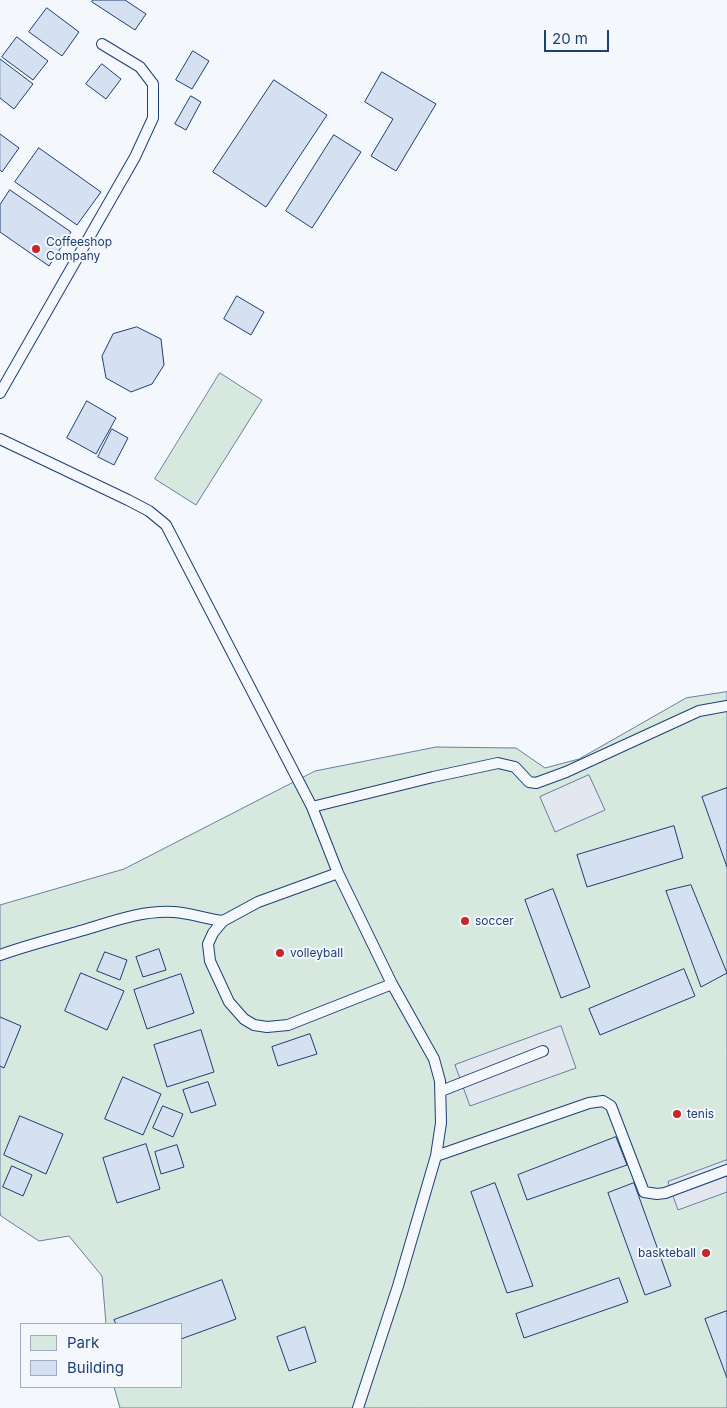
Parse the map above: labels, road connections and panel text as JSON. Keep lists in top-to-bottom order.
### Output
{
  "places": [
    "Coffeeshop Company",
    "soccer",
    "volleyball",
    "tenis",
    "baskteball"
  ],
  "legend": ["Park", "Building"],
  "scale_bar": "20 m"
}
